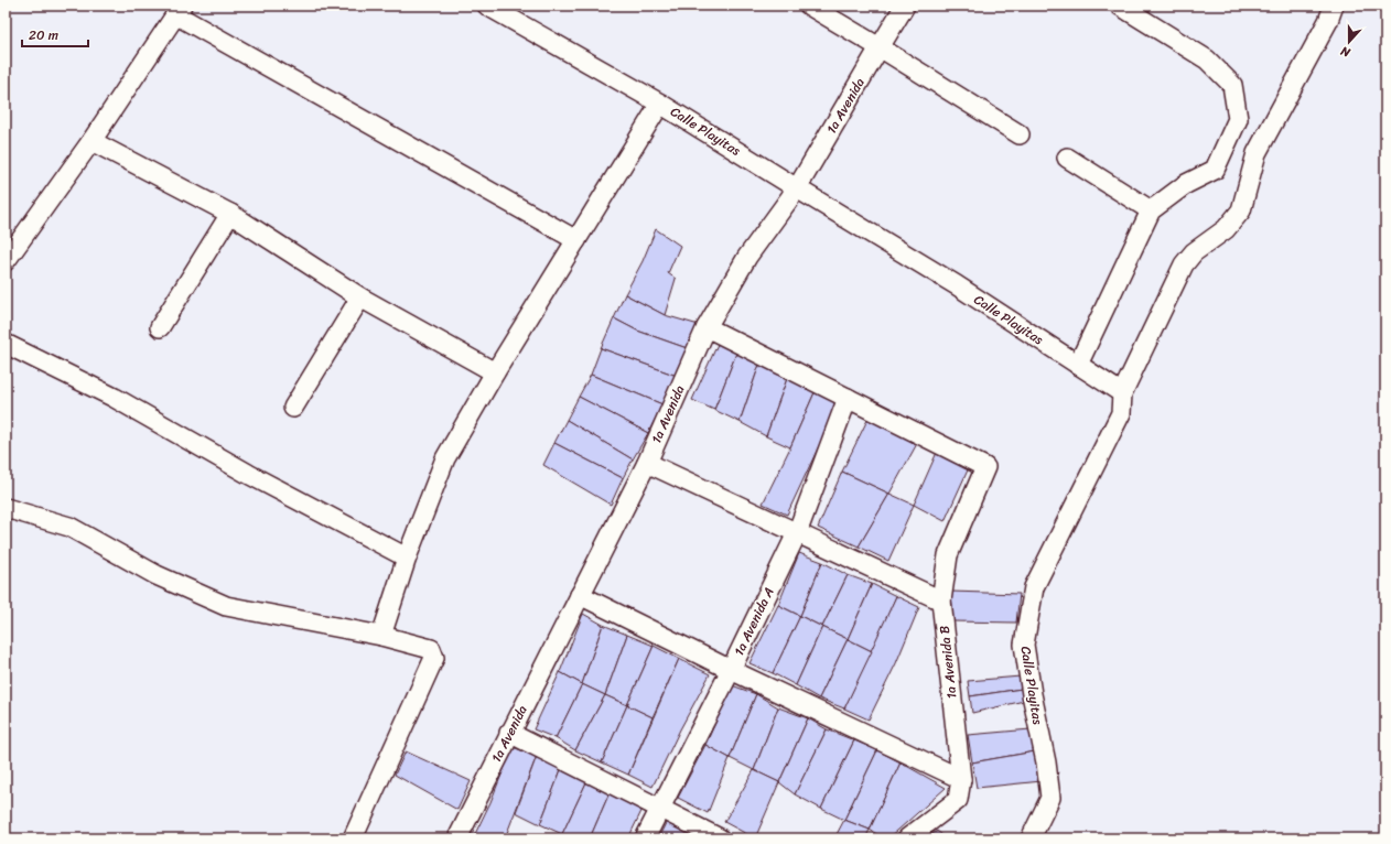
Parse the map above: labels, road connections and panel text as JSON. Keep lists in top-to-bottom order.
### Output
{
  "streets": {
    "street": [
      "1a Avenida",
      "Calle Playitas",
      "1a Avenida A",
      "1a Avenida B"
    ]
  },
  "crossings": [
    ["1a Avenida", "Calle Playitas"],
    ["1a Avenida A", "1a Avenida B"]
  ],
  "scale_bar": "20 m",
  "north": "bottom"
}
